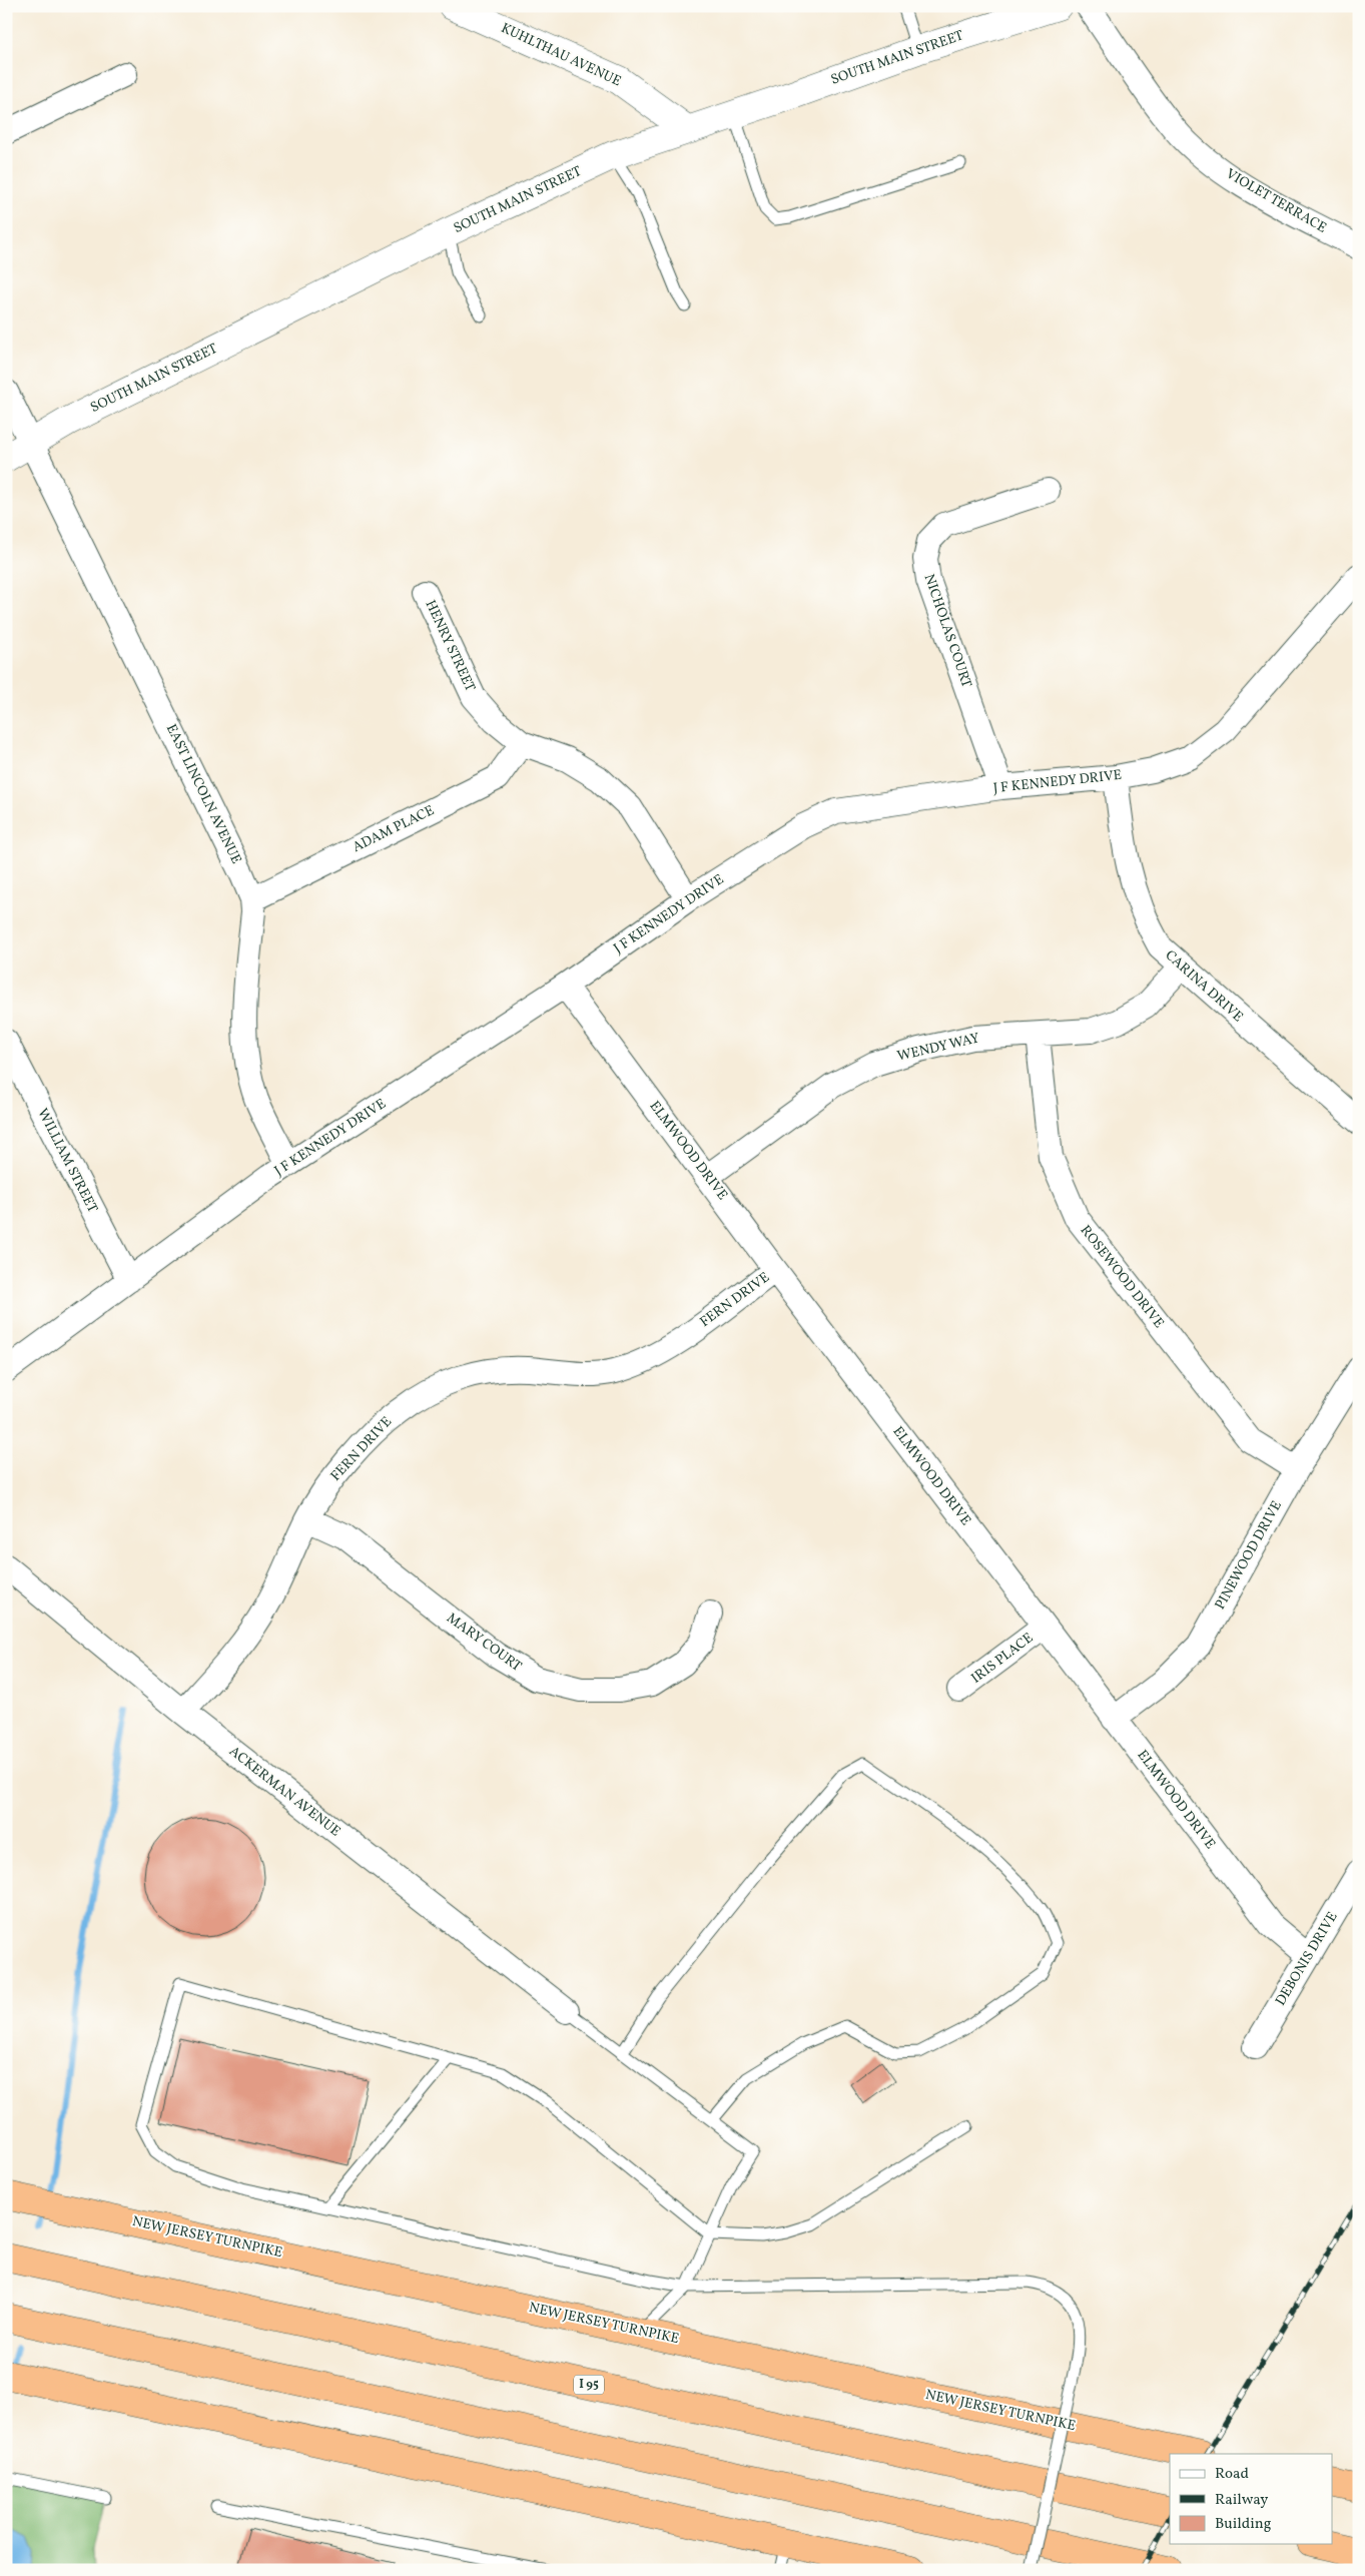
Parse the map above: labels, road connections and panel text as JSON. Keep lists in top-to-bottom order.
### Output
{
  "streets": {
    "highway": ["NEW JERSEY TURNPIKE", "I 95"],
    "street": [
      "KUHLTHAU AVENUE",
      "SOUTH MAIN STREET",
      "VIOLET TERRACE",
      "NICHOLAS COURT",
      "HENRY STREET",
      "J F KENNEDY DRIVE",
      "EAST LINCOLN AVENUE",
      "ADAM PLACE",
      "CARINA DRIVE",
      "WENDY WAY",
      "ELMWOOD DRIVE",
      "WILLIAM STREET",
      "ROSEWOOD DRIVE",
      "FERN DRIVE",
      "PINEWOOD DRIVE",
      "MARY COURT",
      "IRIS PLACE",
      "ACKERMAN AVENUE",
      "DEBONIS DRIVE"
    ]
  },
  "crossings": [
    ["KUHLTHAU AVENUE", "SOUTH MAIN STREET"],
    ["SOUTH MAIN STREET", "EAST LINCOLN AVENUE"],
    ["NICHOLAS COURT", "J F KENNEDY DRIVE"],
    ["HENRY STREET", "J F KENNEDY DRIVE"],
    ["HENRY STREET", "ADAM PLACE"],
    ["J F KENNEDY DRIVE", "EAST LINCOLN AVENUE"],
    ["J F KENNEDY DRIVE", "CARINA DRIVE"],
    ["J F KENNEDY DRIVE", "ELMWOOD DRIVE"],
    ["J F KENNEDY DRIVE", "WILLIAM STREET"],
    ["EAST LINCOLN AVENUE", "ADAM PLACE"],
    ["CARINA DRIVE", "WENDY WAY"],
    ["WENDY WAY", "ELMWOOD DRIVE"],
    ["WENDY WAY", "ROSEWOOD DRIVE"],
    ["ELMWOOD DRIVE", "FERN DRIVE"],
    ["ELMWOOD DRIVE", "PINEWOOD DRIVE"],
    ["ELMWOOD DRIVE", "IRIS PLACE"],
    ["ELMWOOD DRIVE", "DEBONIS DRIVE"],
    ["ROSEWOOD DRIVE", "PINEWOOD DRIVE"],
    ["FERN DRIVE", "MARY COURT"],
    ["FERN DRIVE", "ACKERMAN AVENUE"]
  ],
  "legend": ["Road", "Railway", "Building"]
}
